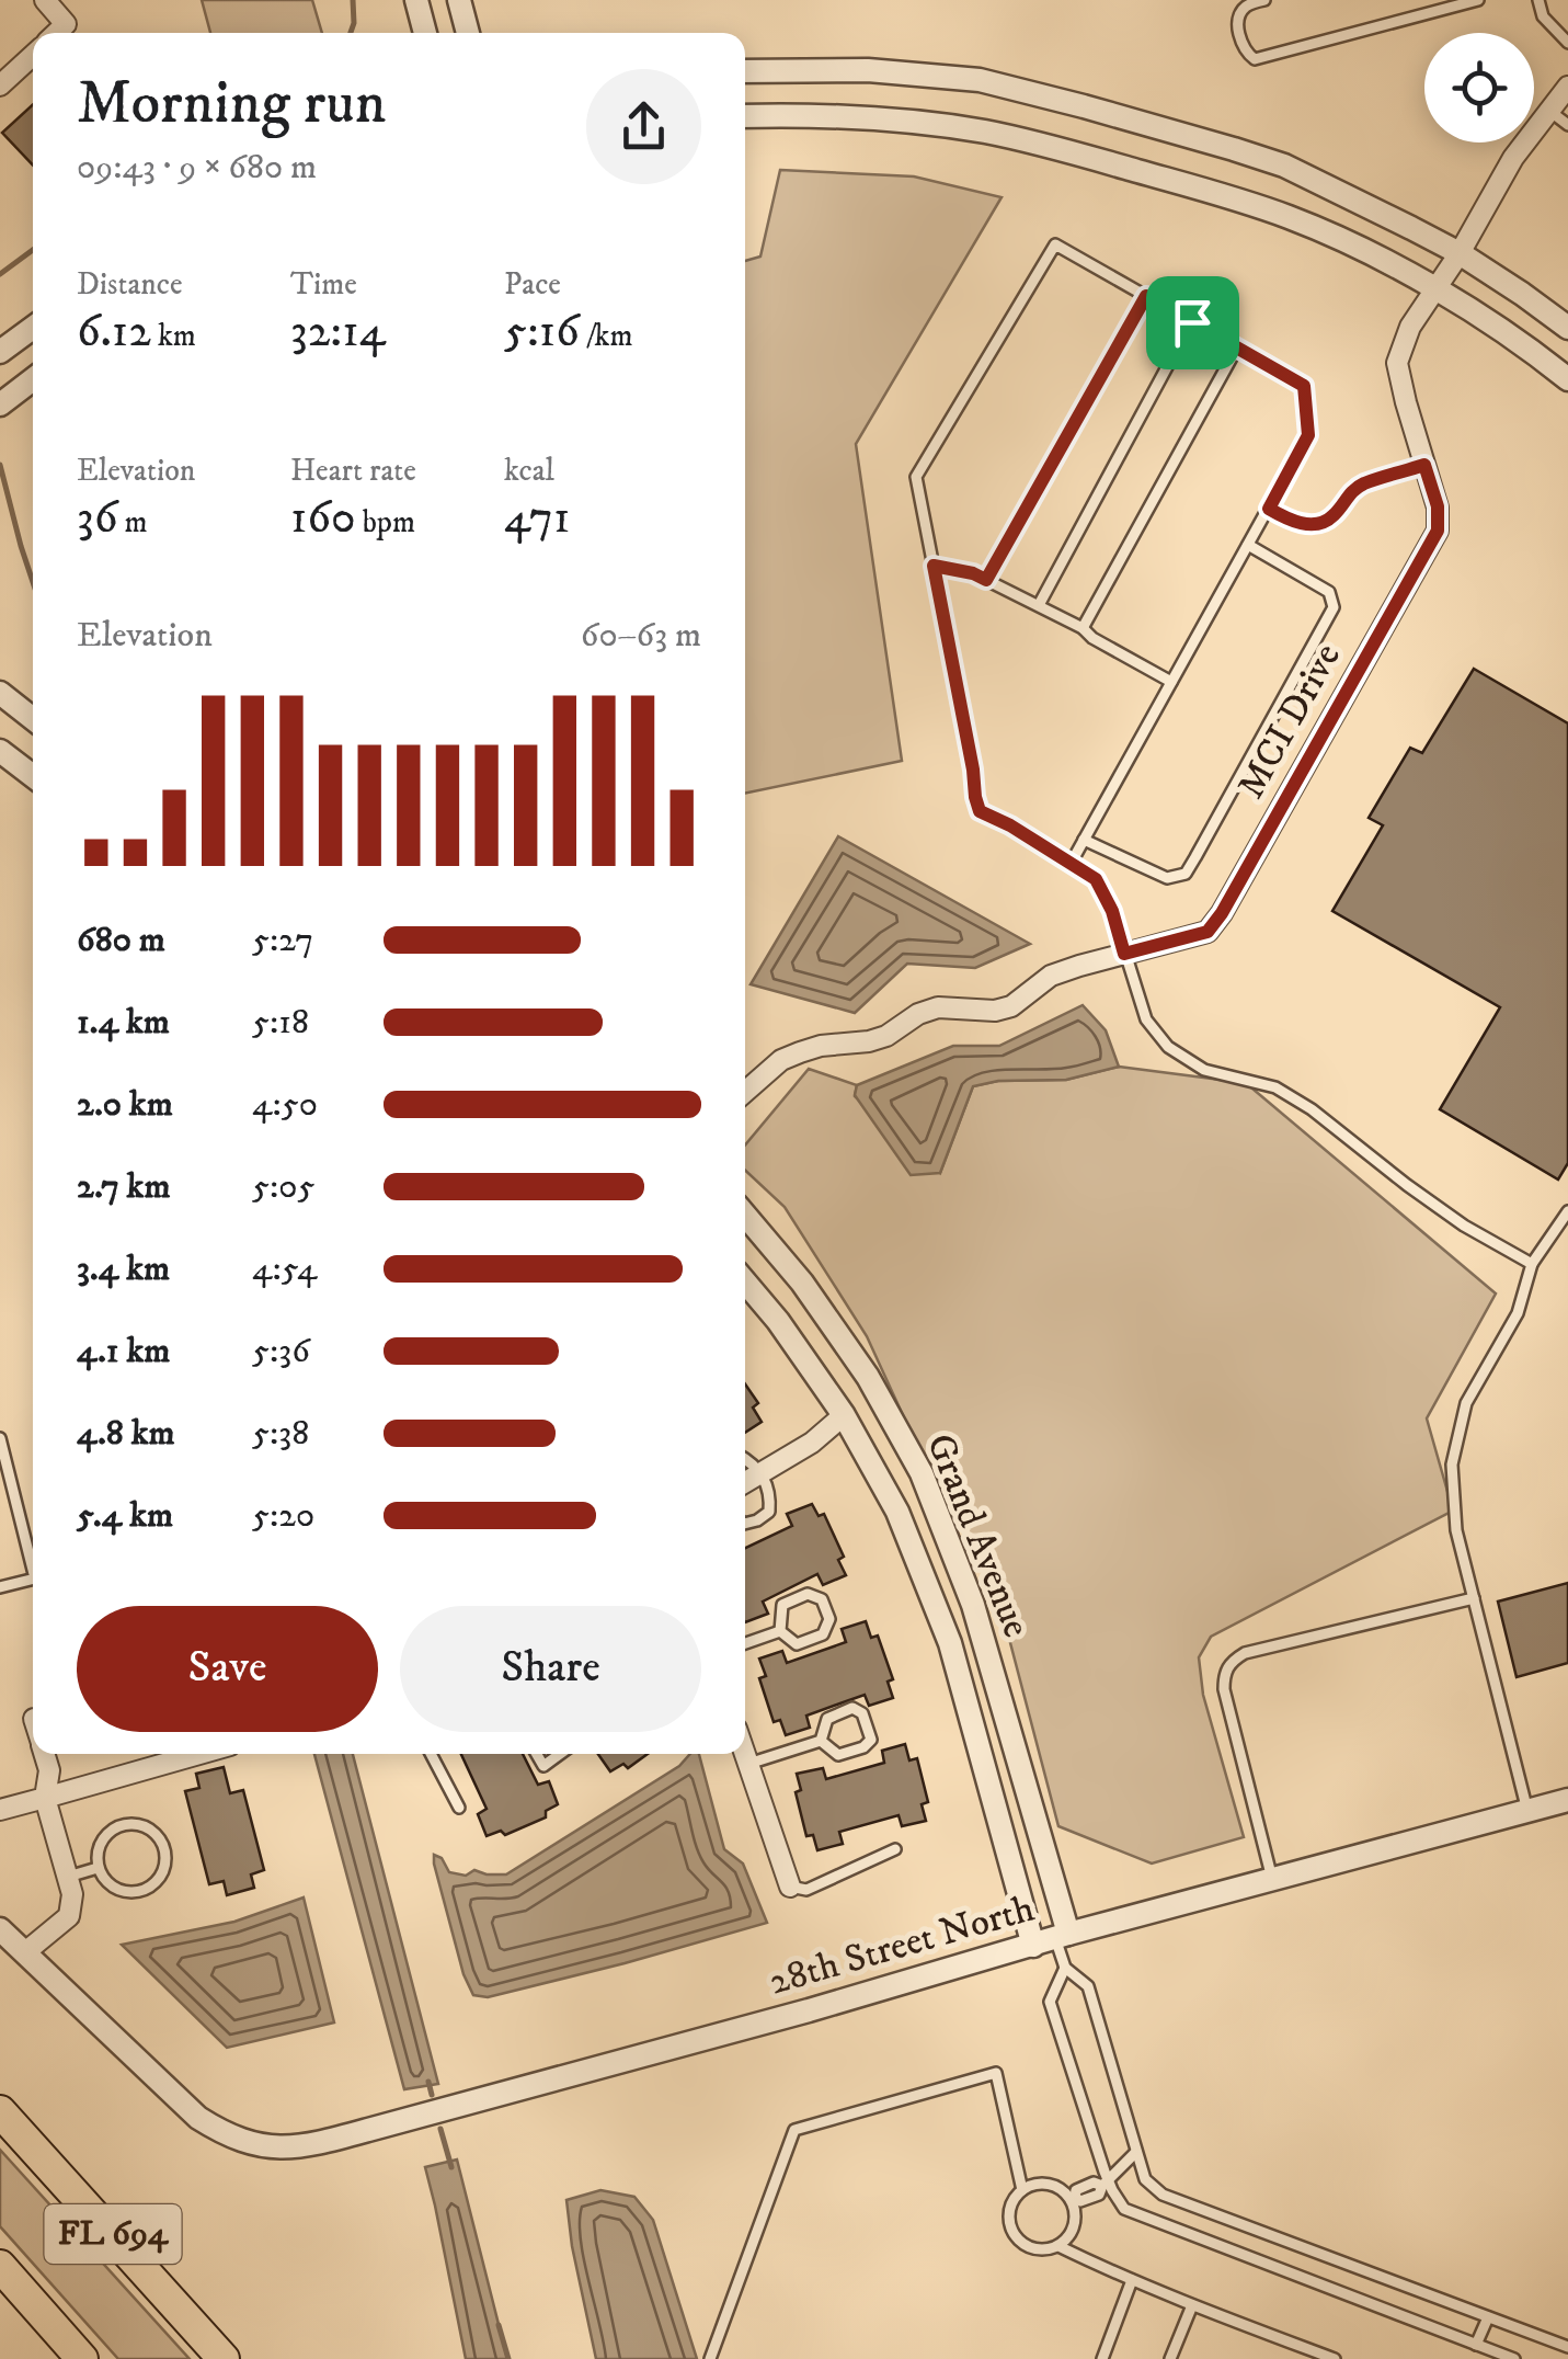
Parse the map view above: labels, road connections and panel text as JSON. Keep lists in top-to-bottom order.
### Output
{
  "streets": {
    "highway": ["FL 694"],
    "street": ["MCI Drive", "Grand Avenue", "28th Street North"]
  },
  "crossings": [
    ["Grand Avenue", "28th Street North"]
  ],
  "page": {
    "heading": ["Morning run", "09:43 · 9 × 680 m"],
    "stats": [
      ["Distance", "6.12 km"],
      ["Time", "32:14"],
      ["Pace", "5:16 /km"],
      ["Elevation", "36 m"],
      ["Heart rate", "160 bpm"],
      ["kcal", "471"]
    ],
    "chart": ["Elevation", "60–63 m"],
    "list": [
      {
        "name": "680 m",
        "note": "5:27"
      },
      {
        "name": "1.4 km",
        "note": "5:18"
      },
      {
        "name": "2.0 km",
        "note": "4:50"
      },
      {
        "name": "2.7 km",
        "note": "5:05"
      },
      {
        "name": "3.4 km",
        "note": "4:54"
      },
      {
        "name": "4.1 km",
        "note": "5:36"
      },
      {
        "name": "4.8 km",
        "note": "5:38"
      },
      {
        "name": "5.4 km",
        "note": "5:20"
      }
    ],
    "buttons": ["Save", "Share"]
  }
}
